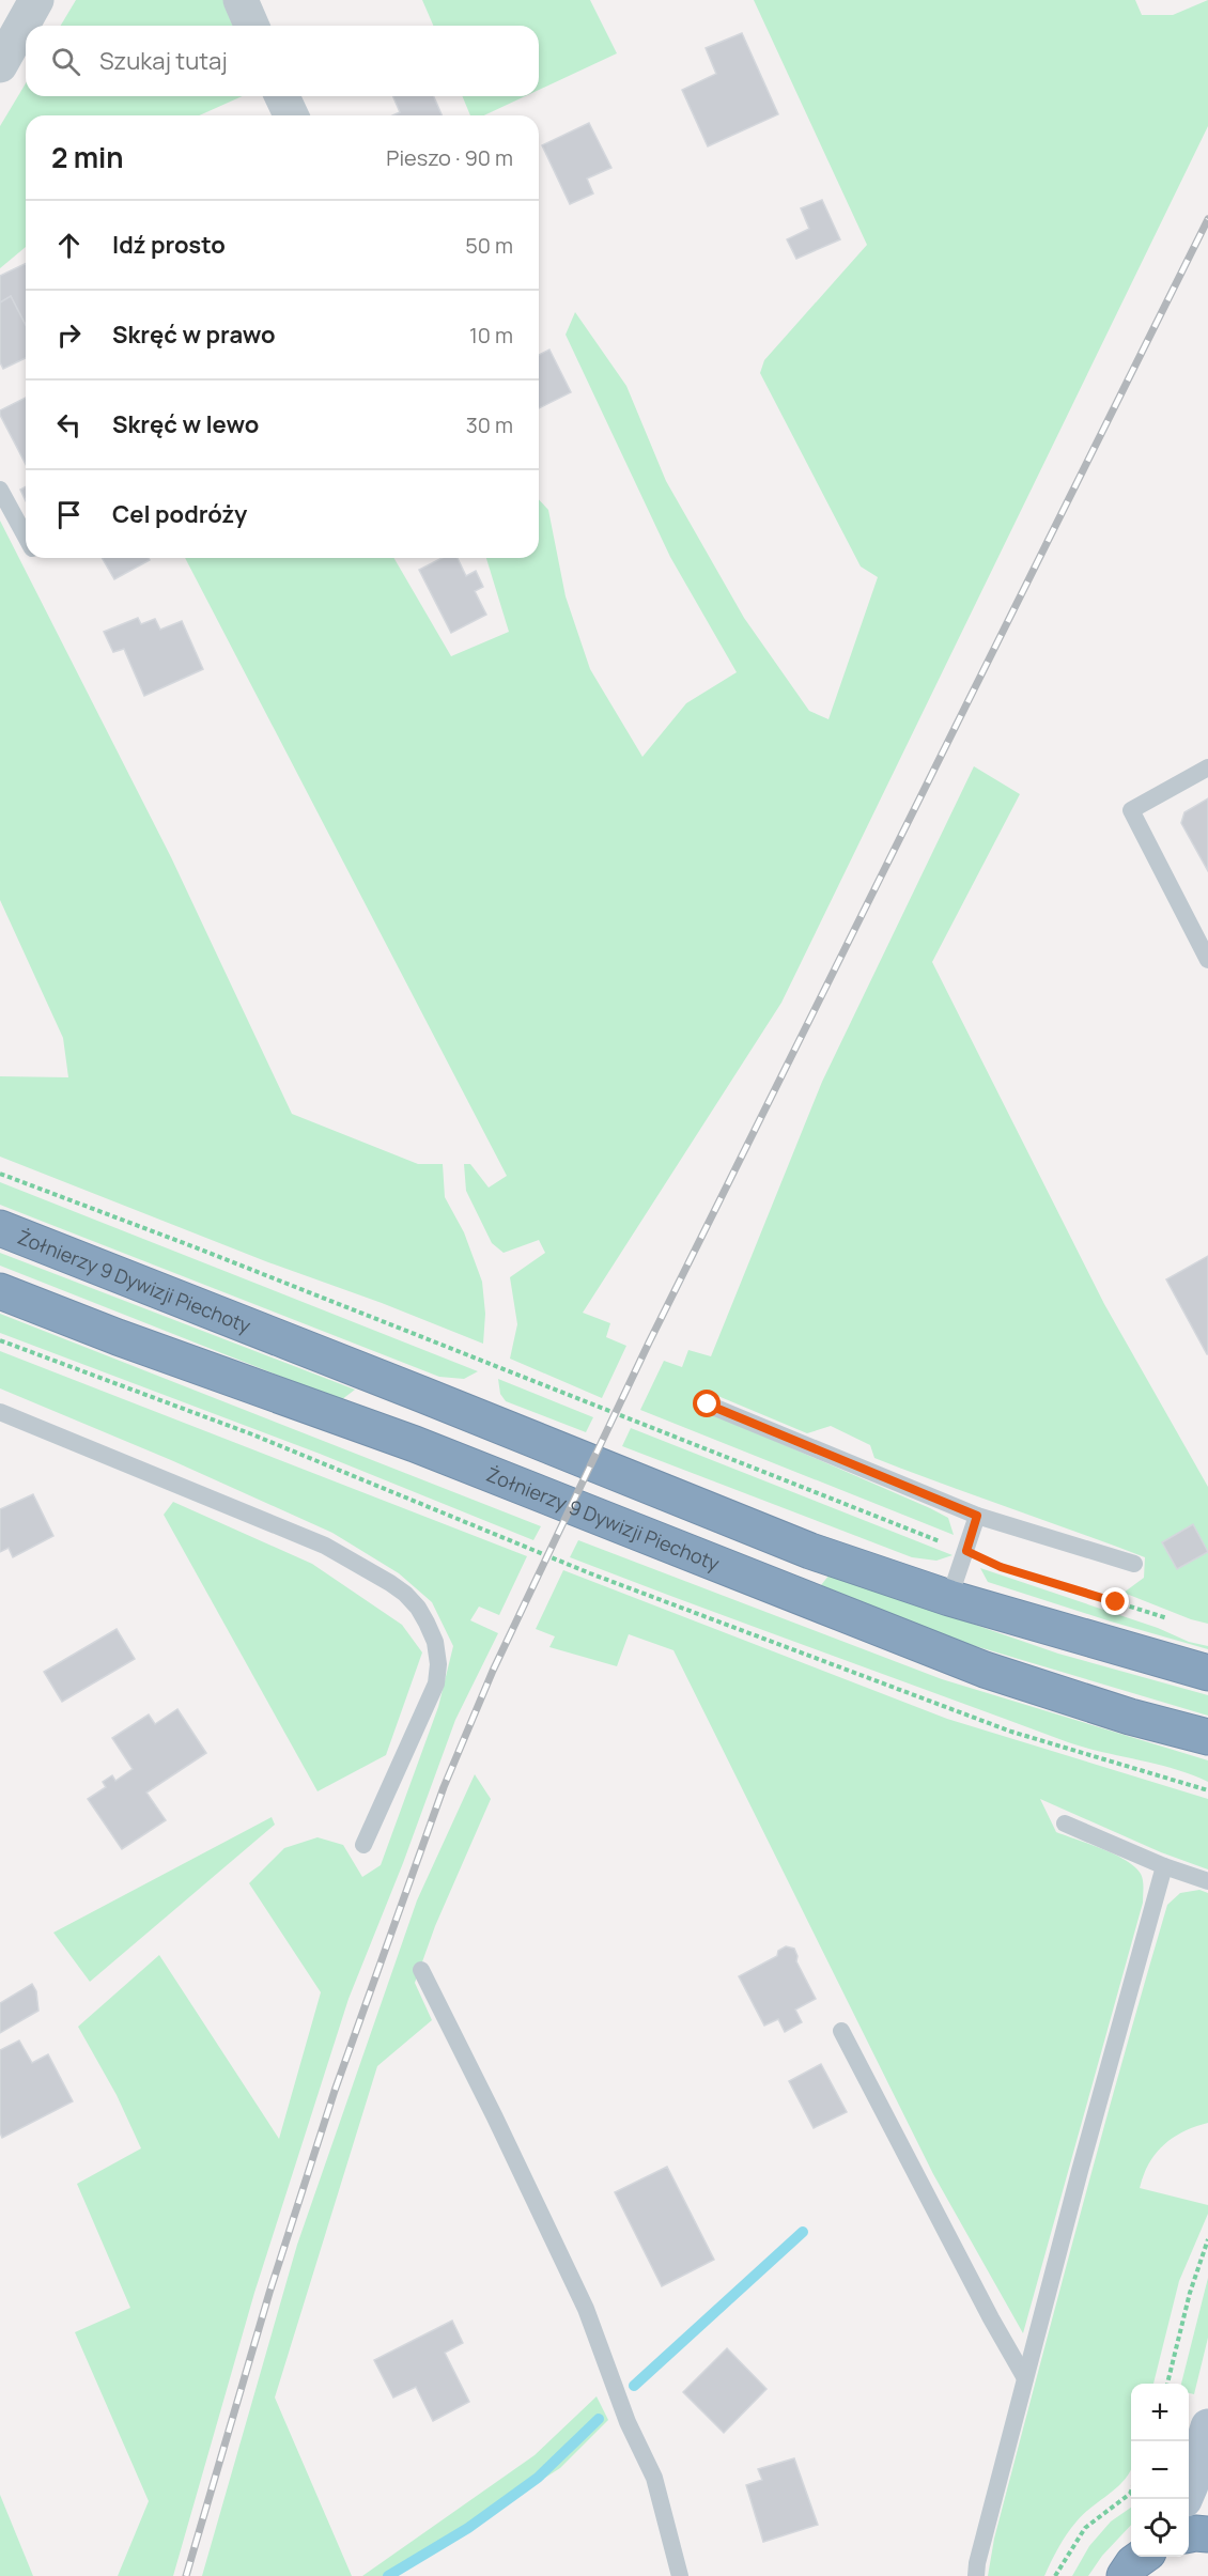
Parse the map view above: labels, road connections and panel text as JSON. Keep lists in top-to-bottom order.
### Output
{
  "streets": {
    "highway": ["Żołnierzy 9 Dywizji Piechoty"]
  },
  "page": {
    "search": "Szukaj tutaj",
    "heading": ["2 min", "Pieszo · 90 m"],
    "list": [
      ["Idź prosto", "50 m"],
      ["Skręć w prawo", "10 m"],
      ["Skręć w lewo", "30 m"],
      "Cel podróży"
    ],
    "map_buttons": ["+", "−"]
  }
}
